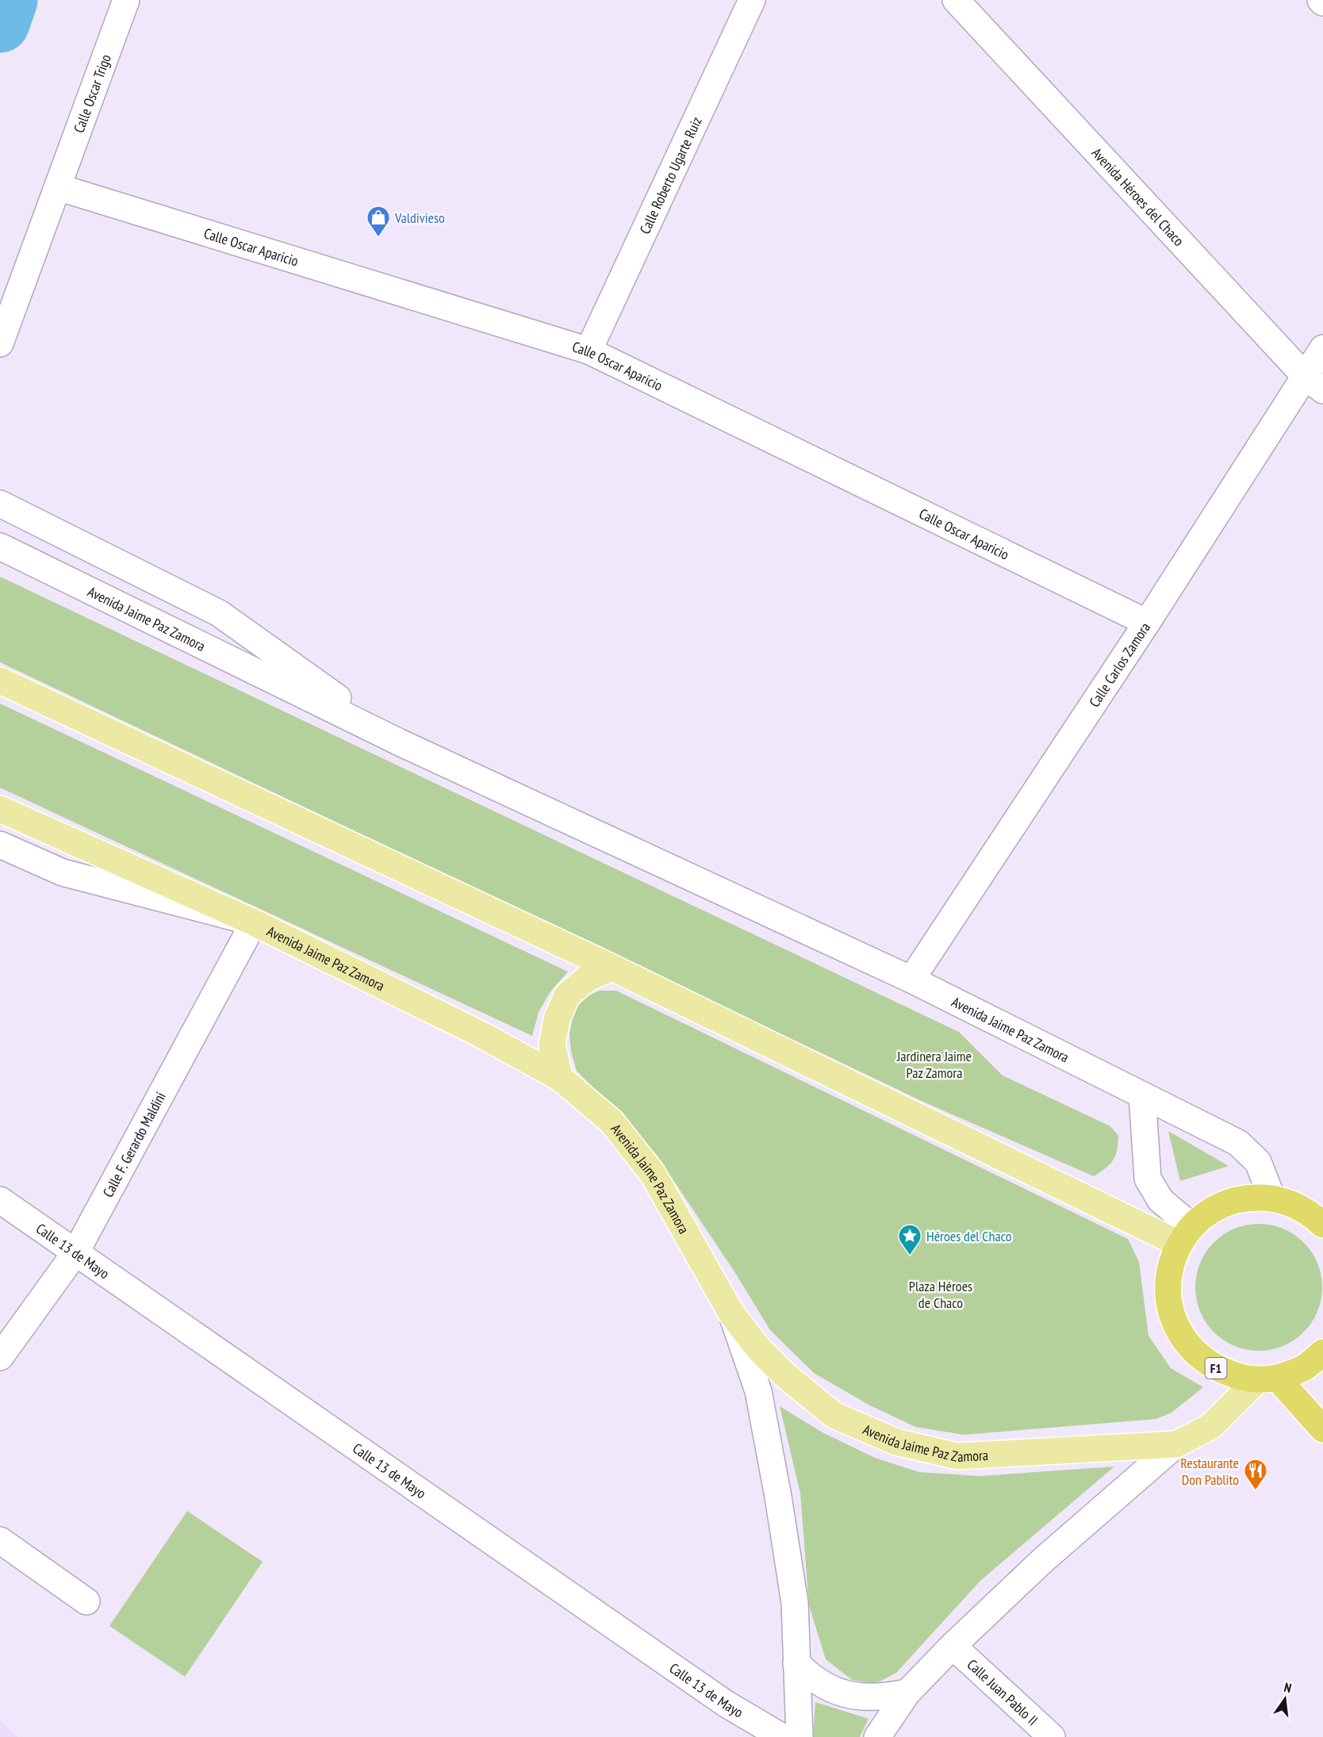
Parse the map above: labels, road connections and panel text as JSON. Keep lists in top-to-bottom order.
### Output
{
  "streets": {
    "highway": ["F1"],
    "main road": ["Avenida Jaime Paz Zamora"],
    "street": [
      "Calle Oscar Trigo",
      "Calle Roberto Ugarte Ruiz",
      "Avenida Héroes del Chaco",
      "Calle Oscar Aparicio",
      "Calle Carlos Zamora",
      "Calle F. Gerardo Maldini",
      "Calle 13 de Mayo",
      "Calle Juan Pablo II"
    ]
  },
  "crossings": [
    ["Calle Oscar Trigo", "Calle Oscar Aparicio"],
    ["Calle Roberto Ugarte Ruiz", "Calle Oscar Aparicio"],
    ["Avenida Héroes del Chaco", "Calle Carlos Zamora"],
    ["Calle Oscar Aparicio", "Calle Carlos Zamora"],
    ["Avenida Jaime Paz Zamora", "Calle Carlos Zamora"],
    ["Avenida Jaime Paz Zamora", "Calle F. Gerardo Maldini"],
    ["Avenida Jaime Paz Zamora", "F1"],
    ["Calle F. Gerardo Maldini", "Calle 13 de Mayo"]
  ],
  "parks": ["Jardinera Jaime Paz Zamora", "Plaza Héroes de Chaco"],
  "places": {
    "shop": ["Valdivieso"],
    "place": ["Héroes del Chaco"],
    "restaurant": ["Restaurante Don Pablito"]
  },
  "north": "top"
}
